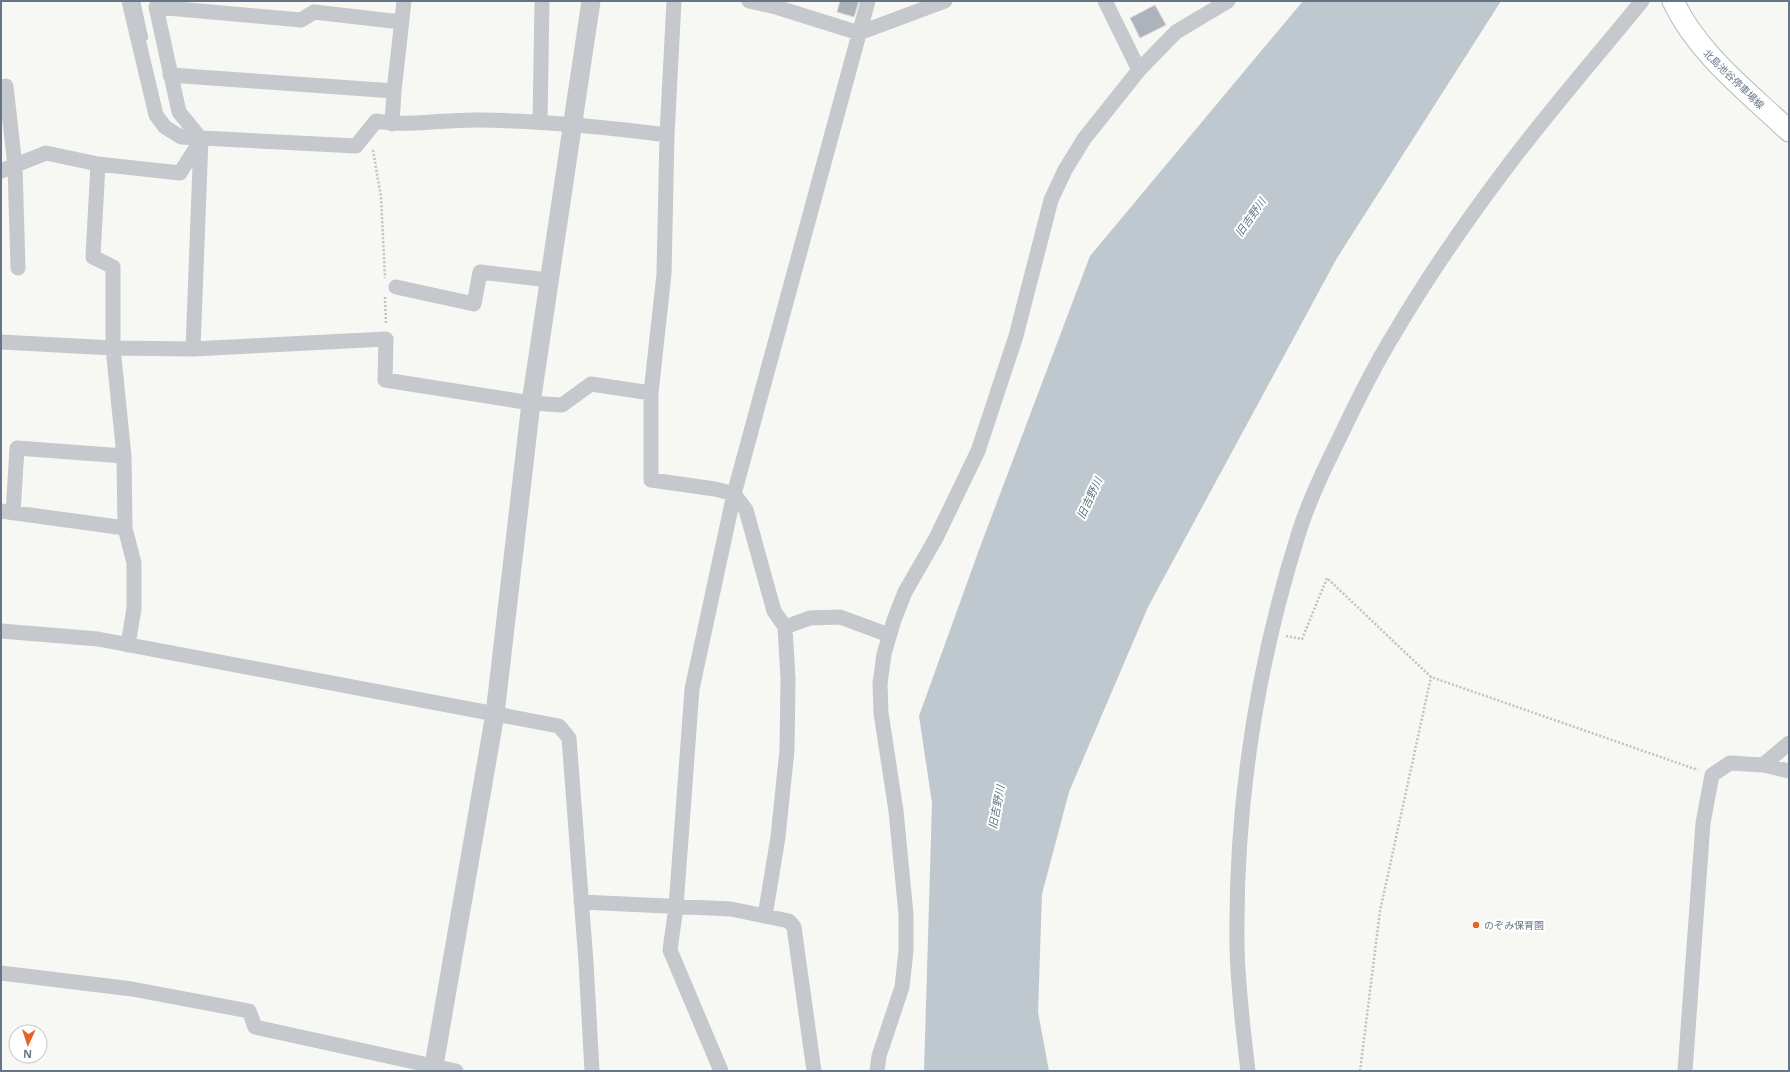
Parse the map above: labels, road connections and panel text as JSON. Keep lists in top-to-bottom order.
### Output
{
  "streets": {
    "main road": ["北島池谷停車場線"]
  },
  "water": ["旧吉野川"],
  "places": ["のぞみ保育園"],
  "north": "bottom"
}
